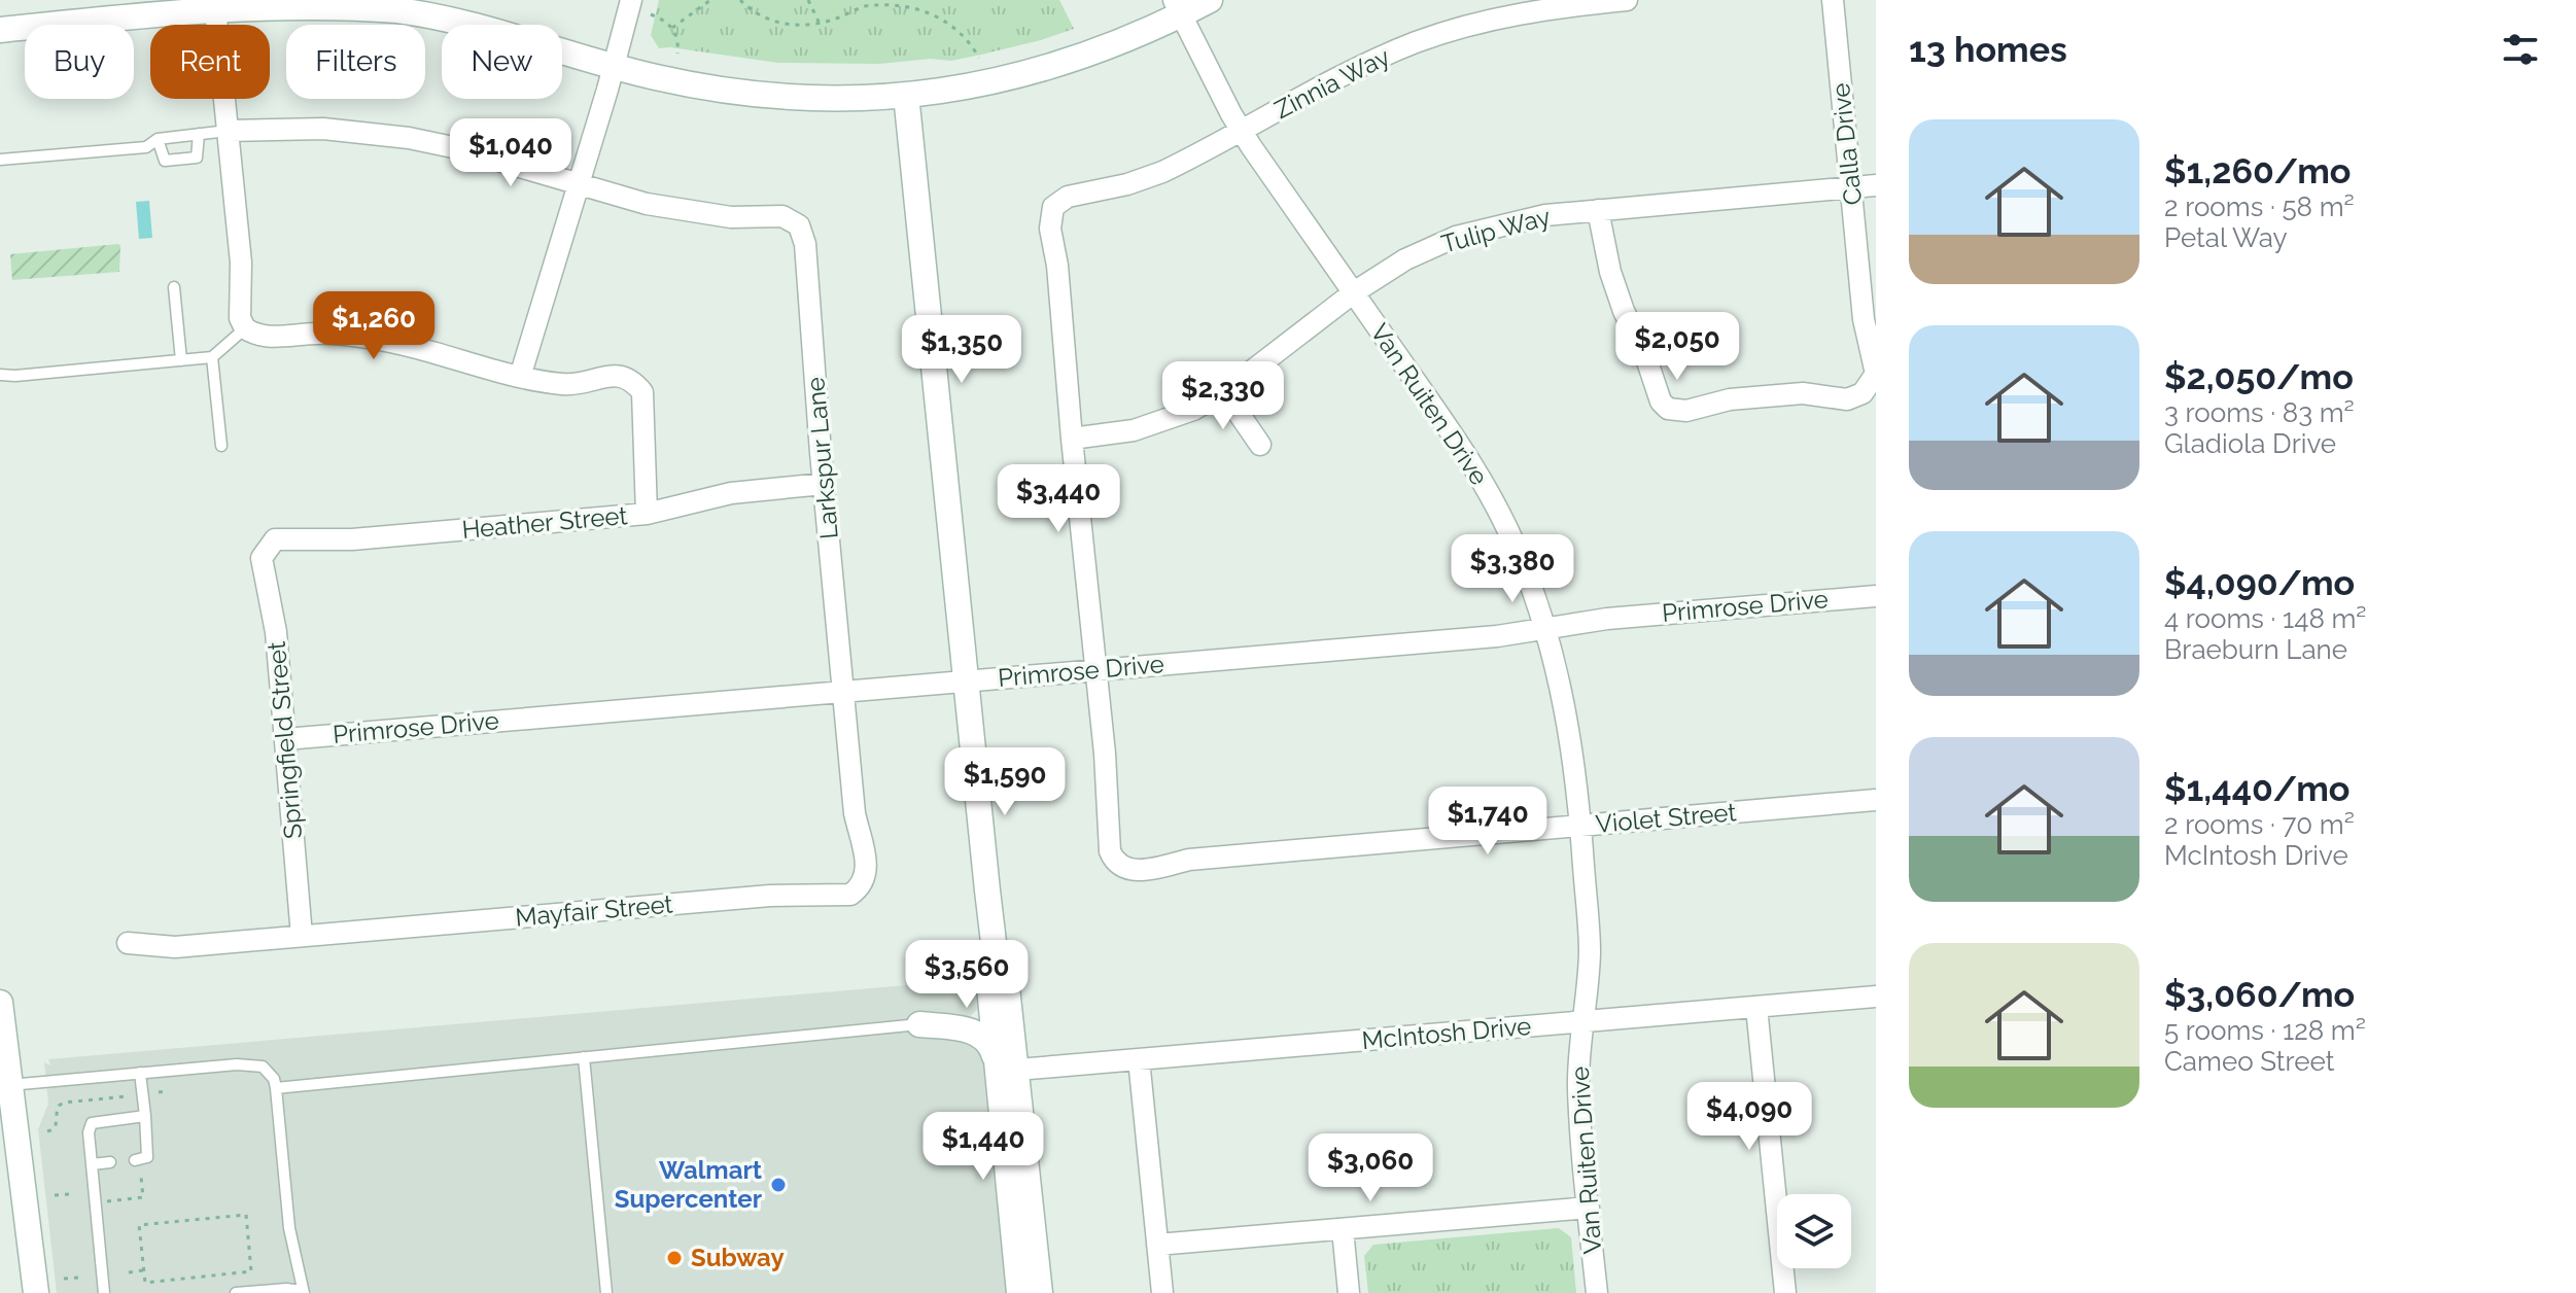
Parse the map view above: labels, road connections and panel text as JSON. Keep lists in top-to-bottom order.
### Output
{
  "streets": {
    "street": [
      "Zinnia Way",
      "Calla Drive",
      "Tulip Way",
      "Van Ruiten Drive",
      "Larkspur Lane",
      "Heather Street",
      "Primrose Drive",
      "Springfield Street",
      "Violet Street",
      "Mayfair Street",
      "McIntosh Drive"
    ]
  },
  "crossings": [
    ["Zinnia Way", "Tulip Way"],
    ["Zinnia Way", "Van Ruiten Drive"],
    ["Calla Drive", "Tulip Way"],
    ["Tulip Way", "Van Ruiten Drive"],
    ["Van Ruiten Drive", "Primrose Drive"],
    ["Van Ruiten Drive", "Violet Street"],
    ["Van Ruiten Drive", "McIntosh Drive"],
    ["Larkspur Lane", "Heather Street"],
    ["Larkspur Lane", "Primrose Drive"],
    ["Larkspur Lane", "Mayfair Street"],
    ["Heather Street", "Springfield Street"],
    ["Primrose Drive", "Springfield Street"],
    ["Primrose Drive", "Violet Street"],
    ["Primrose Drive", "Mayfair Street"],
    ["Springfield Street", "Mayfair Street"]
  ],
  "places": ["Walmart Supercenter", "Subway"],
  "page": {
    "heading": "13 homes",
    "chip": [
      "Buy",
      "Rent",
      "Filters",
      "New"
    ],
    "list": [
      {
        "name": "$1,260/mo",
        "note": "2 rooms · 58 m² · Petal Way"
      },
      {
        "name": "$2,050/mo",
        "note": "3 rooms · 83 m² · Gladiola Drive"
      },
      {
        "name": "$4,090/mo",
        "note": "4 rooms · 148 m² · Braeburn Lane"
      },
      {
        "name": "$1,440/mo",
        "note": "2 rooms · 70 m² · McIntosh Drive"
      },
      {
        "name": "$3,060/mo",
        "note": "5 rooms · 128 m² · Cameo Street"
      }
    ],
    "price": [
      "$1,040",
      "$1,260",
      "$2,050",
      "$1,350",
      "$2,330",
      "$3,440",
      "$3,380",
      "$1,590",
      "$1,740",
      "$3,560",
      "$4,090",
      "$1,440",
      "$3,060"
    ]
  }
}
